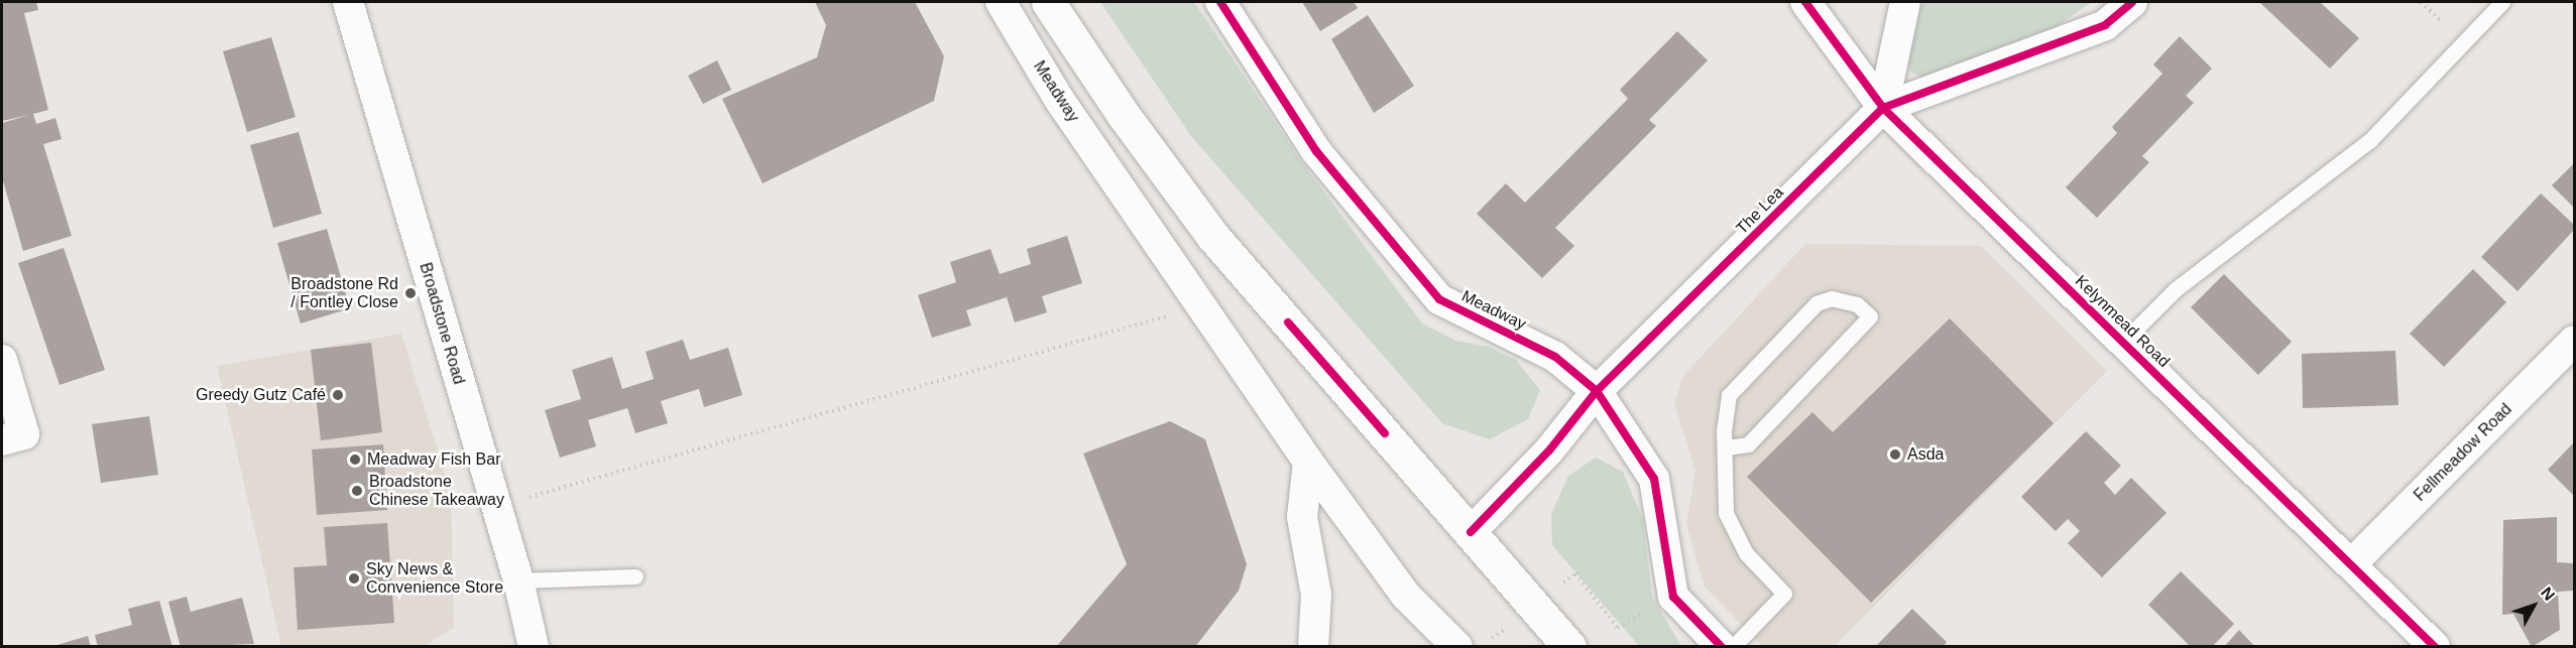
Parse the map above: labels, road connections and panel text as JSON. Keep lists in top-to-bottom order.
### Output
{
  "streets": {
    "street": [
      "Meadway",
      "The Lea",
      "Kelynmead Road",
      "Broadstone Road",
      "Fellmeadow Road"
    ]
  },
  "crossings": [
    ["Meadway", "The Lea"],
    ["The Lea", "Kelynmead Road"],
    ["Kelynmead Road", "Fellmeadow Road"]
  ],
  "places": [
    "Broadstone Rd / Fontley Close",
    "Greedy Gutz Café",
    "Asda",
    "Meadway Fish Bar",
    "Broadstone Chinese Takeaway",
    "Sky News & Convenience Store"
  ],
  "north": "top right"
}
